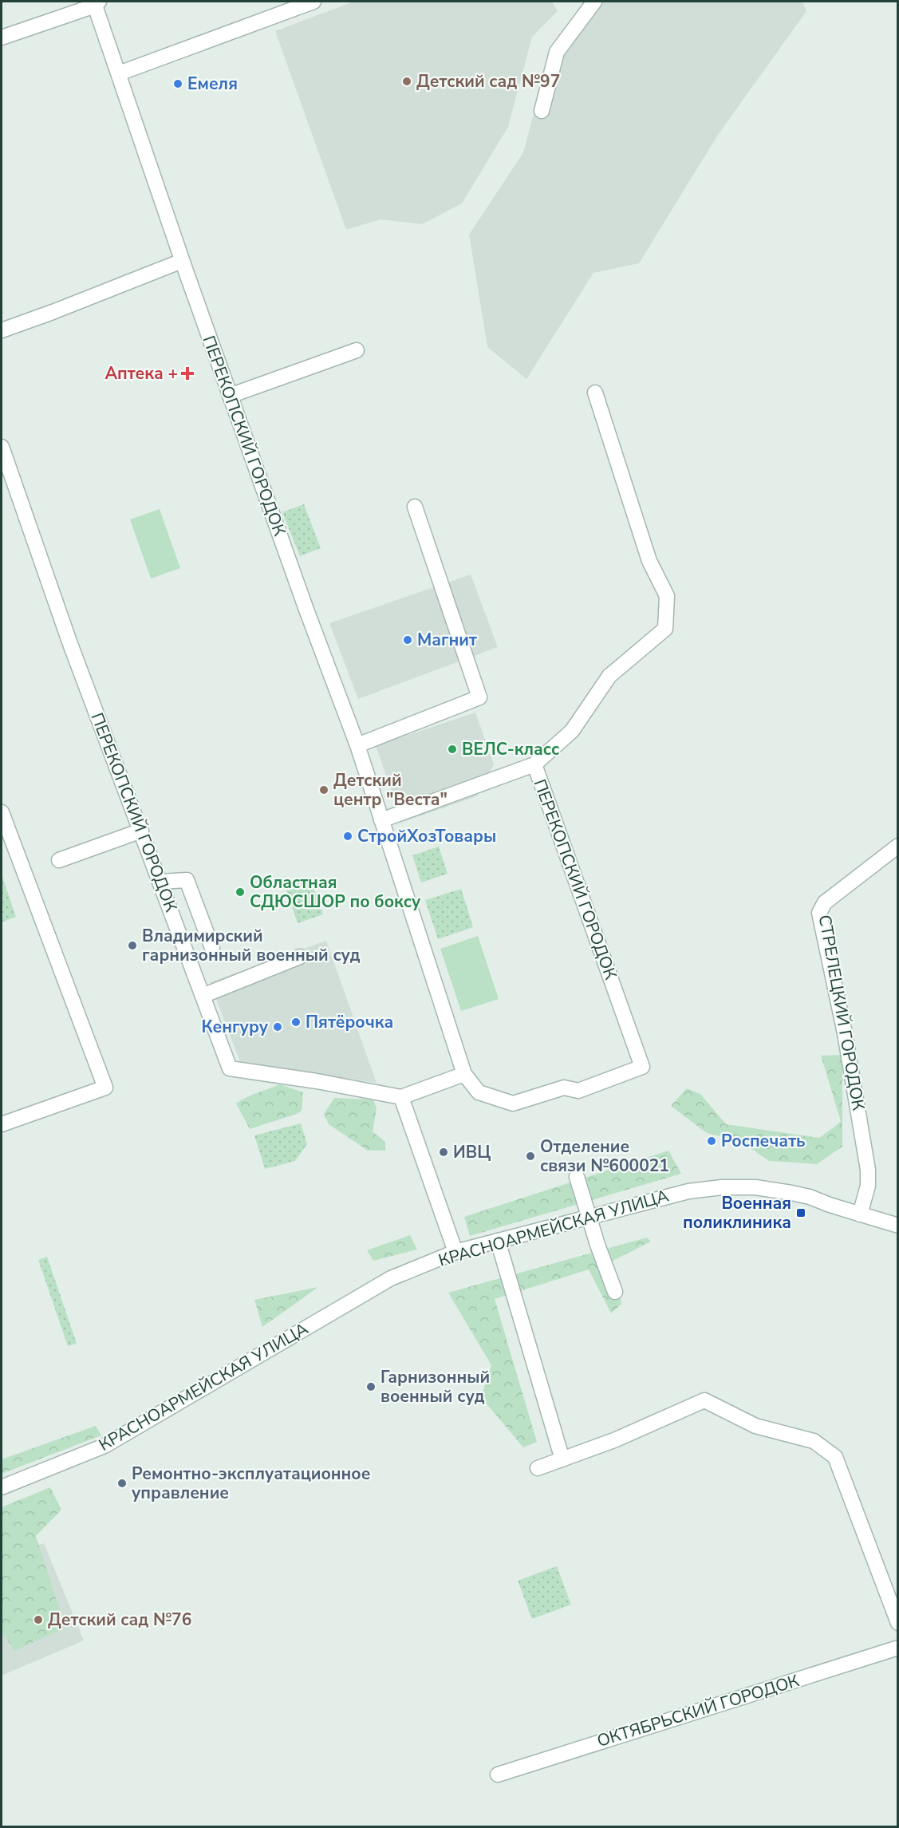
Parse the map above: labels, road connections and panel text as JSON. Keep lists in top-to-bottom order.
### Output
{
  "streets": {
    "street": [
      "ПЕРЕКОПСКИЙ ГОРОДОК",
      "СТРЕЛЕЦКИЙ ГОРОДОК",
      "КРАСНОАРМЕЙСКАЯ УЛИЦА",
      "ОКТЯБРЬСКИЙ ГОРОДОК"
    ]
  },
  "crossings": [
    ["СТРЕЛЕЦКИЙ ГОРОДОК", "КРАСНОАРМЕЙСКАЯ УЛИЦА"]
  ],
  "places": {
    "other": [
      "Детский сад №97",
      "Емеля",
      "Магнит",
      "ВЕЛС-класс",
      "Детский центр \"Веста\"",
      "СтройХозТовары",
      "Областная СДЮСШОР по боксу",
      "Владимирский гарнизонный военный суд",
      "Пятёрочка",
      "Кенгуру",
      "Роспечать",
      "ИВЦ",
      "Отделение связи №600021",
      "Гарнизонный военный суд",
      "Ремонтно-эксплуатационное управление",
      "Детский сад №76"
    ],
    "health": ["Аптека +"],
    "transit": ["Военная поликлиника"]
  }
}
